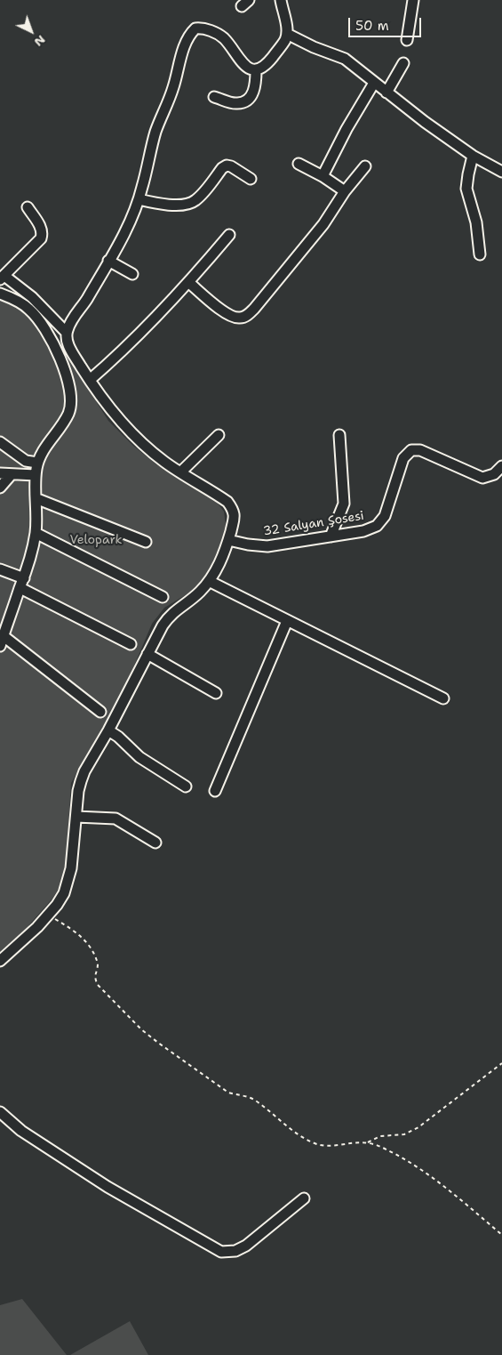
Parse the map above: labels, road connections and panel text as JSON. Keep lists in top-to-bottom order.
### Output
{
  "streets": {
    "street": ["32 Salyan Şosesi"]
  },
  "parks": ["Velopark"],
  "scale_bar": "50 m",
  "north": "bottom right"
}
